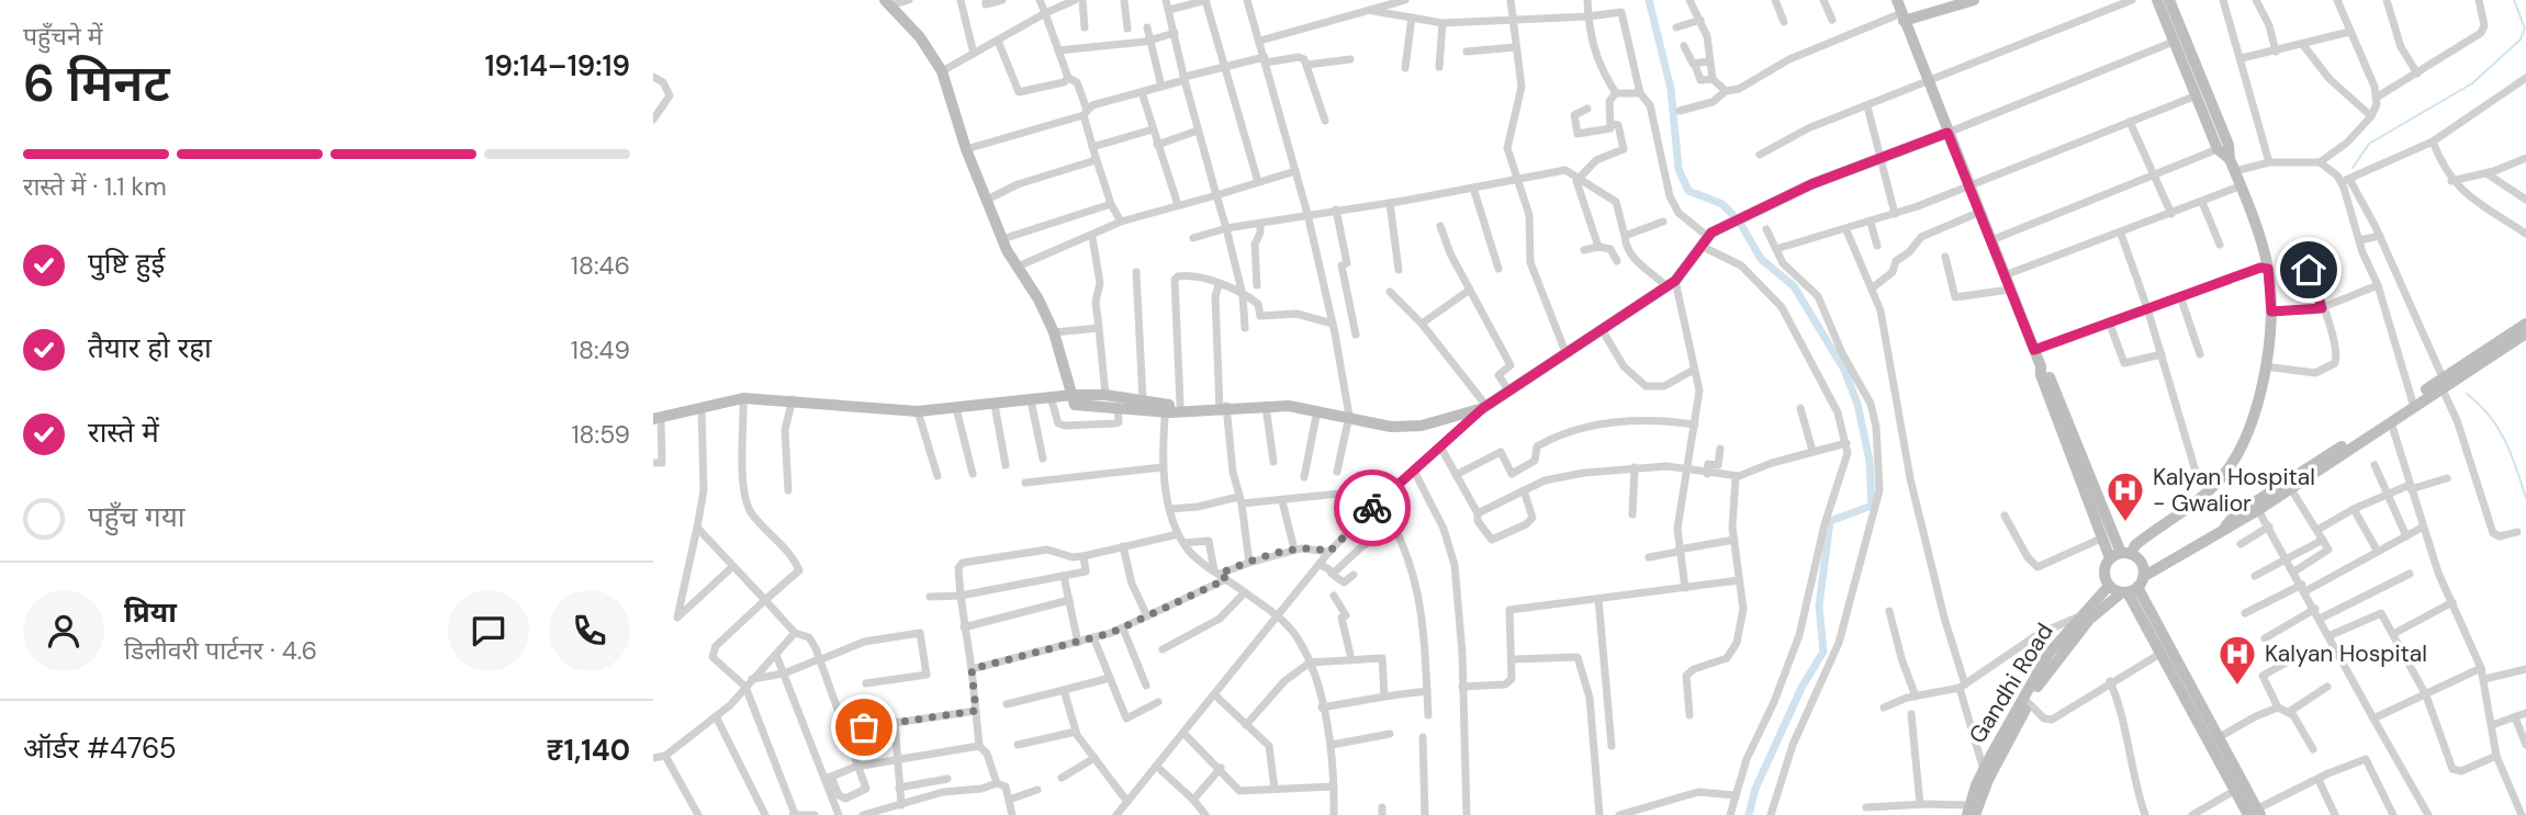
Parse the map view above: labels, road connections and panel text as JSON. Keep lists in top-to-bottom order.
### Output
{
  "streets": {
    "street": ["Gandhi Road"]
  },
  "places": {
    "hospital": ["Kalyan Hospital - Gwalior", "Kalyan Hospital"]
  },
  "page": {
    "heading": ["6 मिनट", "पहुँचने में", "19:14–19:19"],
    "panel": [
      "प्रिया",
      "डिलीवरी पार्टनर · 4.6",
      "ऑर्डर #4765",
      "₹1,140"
    ],
    "bar": "रास्ते में · 1.1 km",
    "list": [
      ["पुष्टि हुई", "18:46"],
      ["तैयार हो रहा", "18:49"],
      ["रास्ते में", "18:59"],
      "पहुँच गया"
    ]
  }
}
